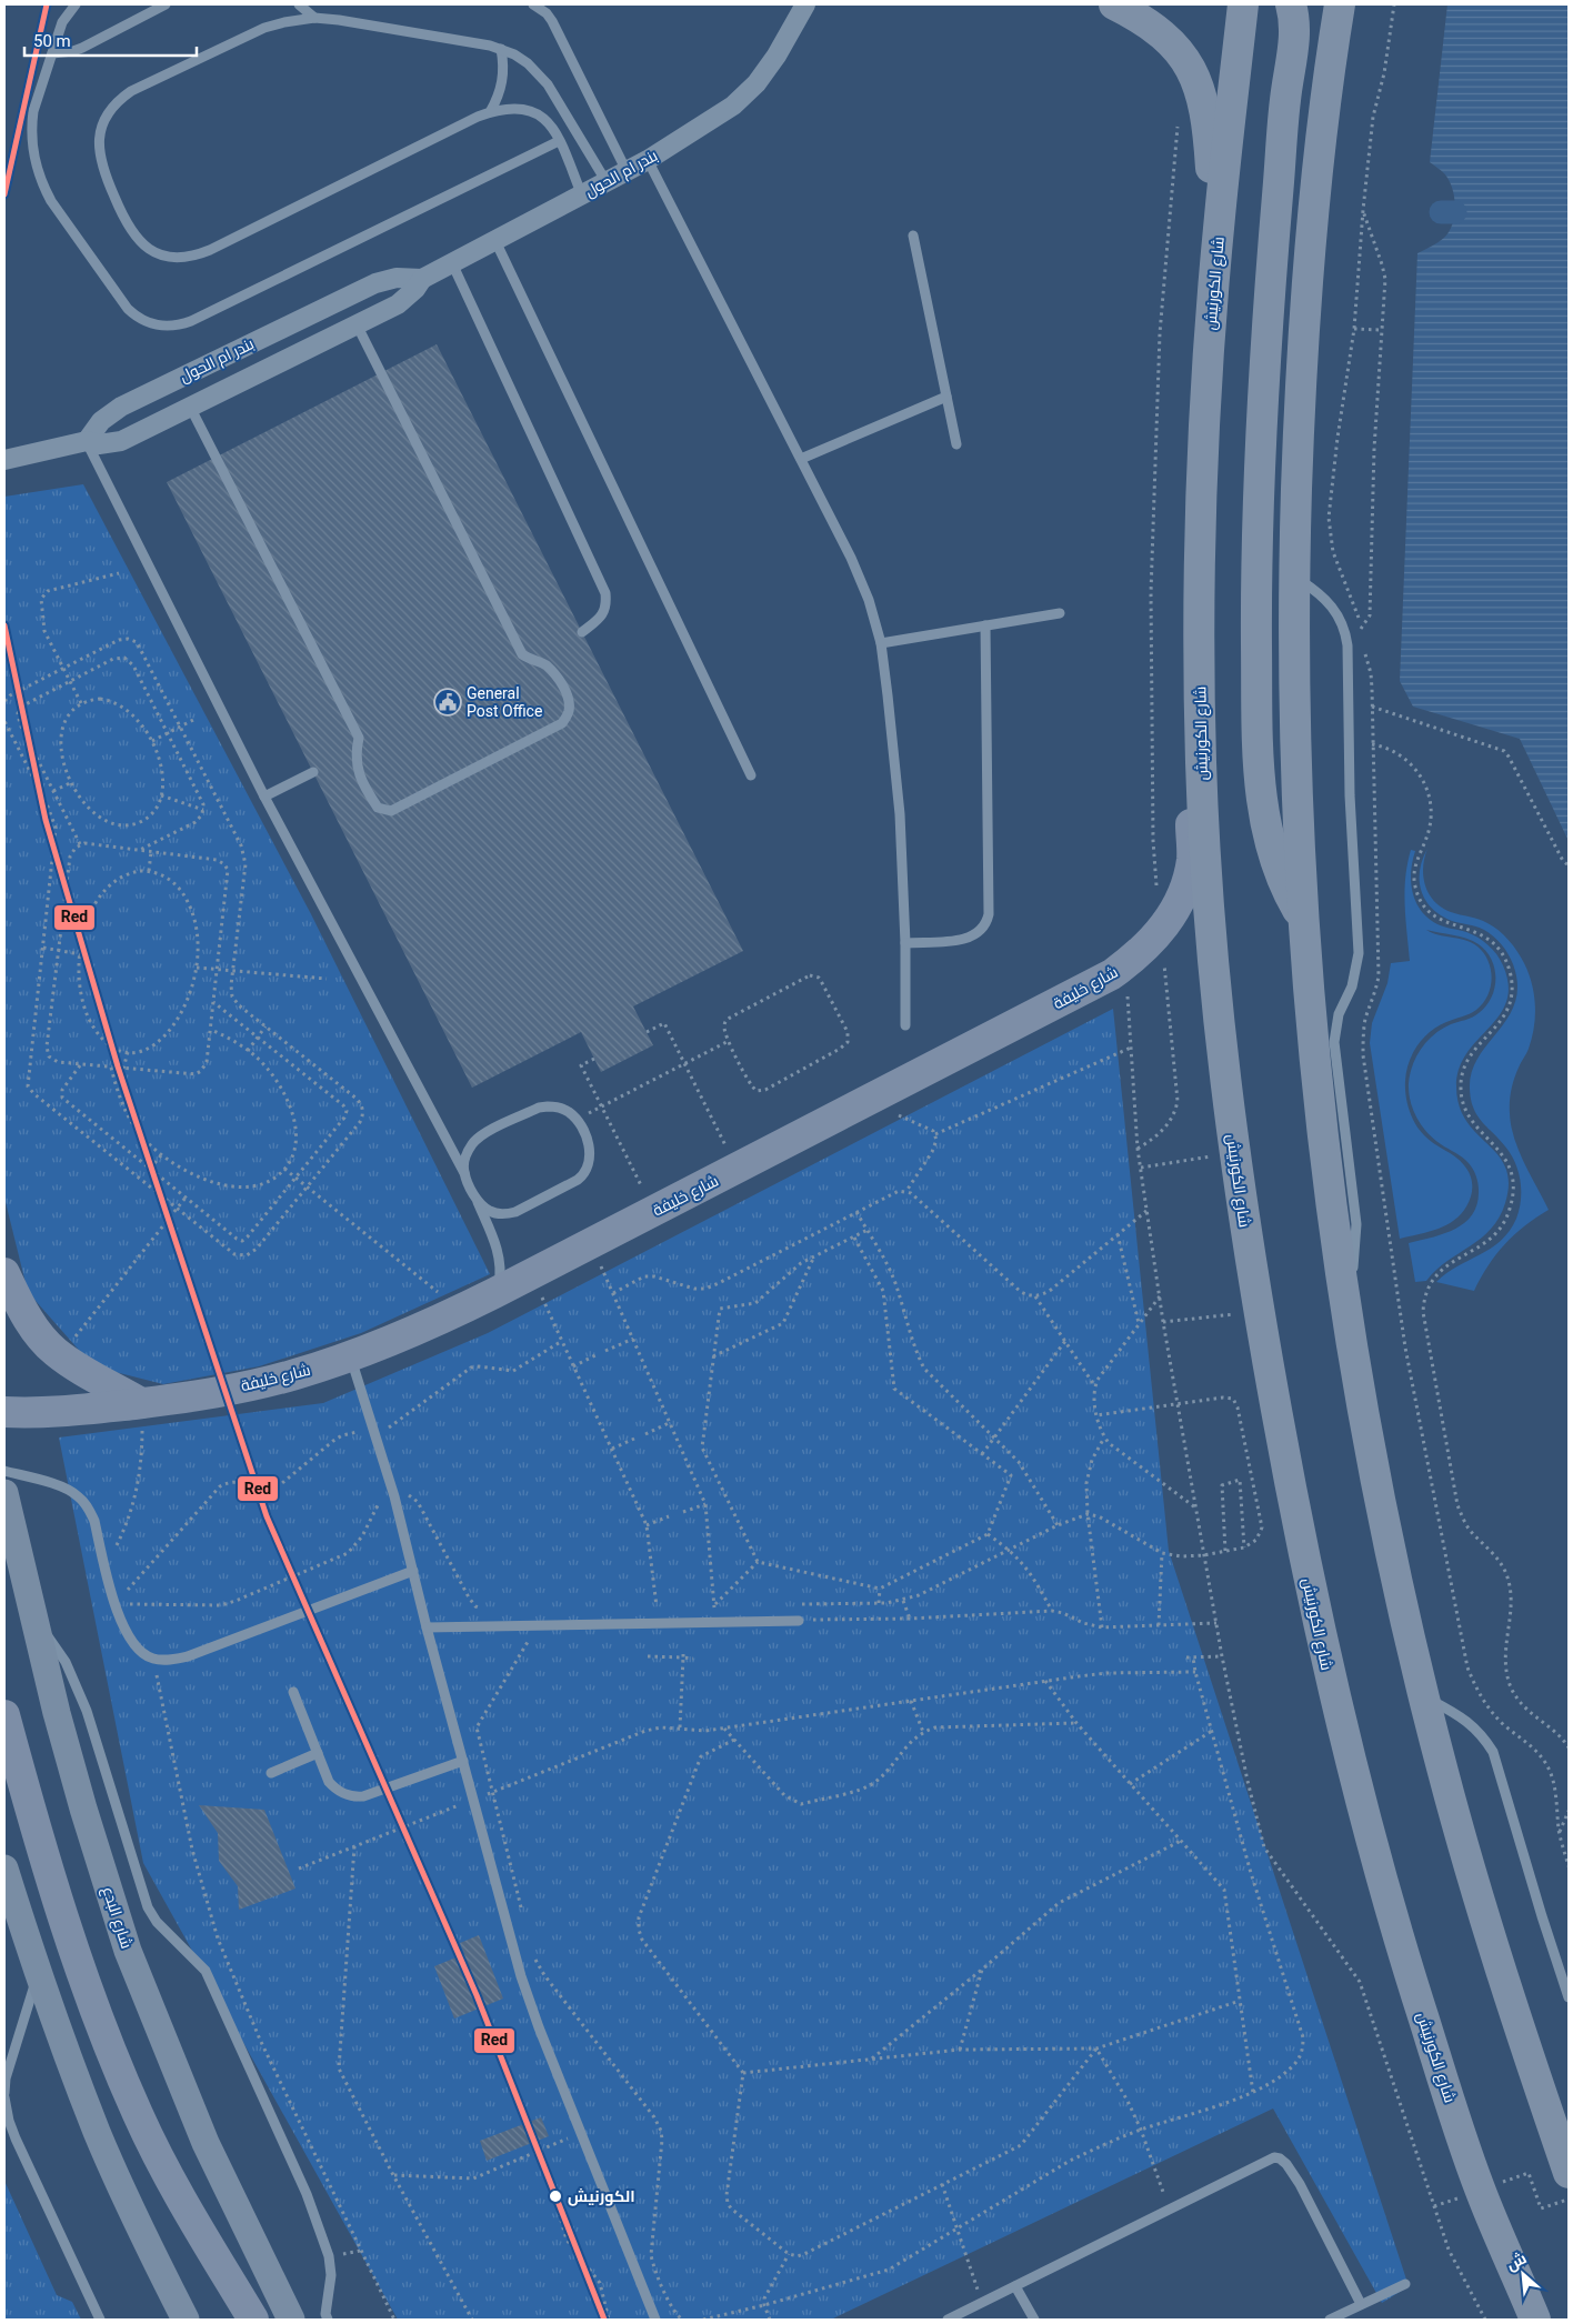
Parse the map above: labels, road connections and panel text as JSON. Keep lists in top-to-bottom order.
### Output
{
  "streets": {
    "highway": ["شارع الكورنيش"],
    "main road": ["شارع خليفة", "شارع البدع"],
    "street": ["بندر ام الحول"]
  },
  "crossings": [
    ["شارع الكورنيش", "شارع خليفة"]
  ],
  "places": {
    "public building": ["General Post Office"],
    "other": ["الكورنيش"]
  },
  "lines": ["transit line Red"],
  "scale_bar": "50 m",
  "north": "top left"
}
